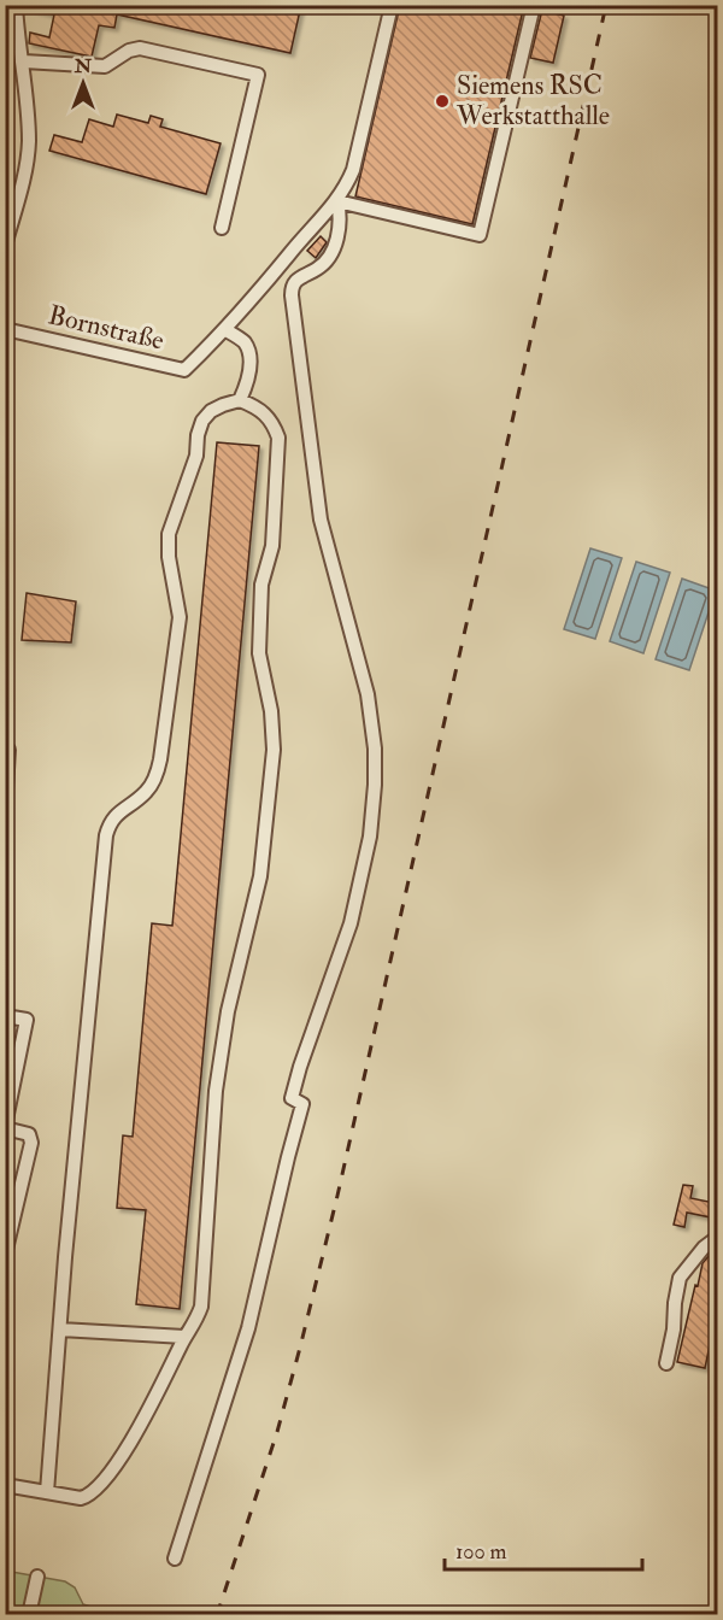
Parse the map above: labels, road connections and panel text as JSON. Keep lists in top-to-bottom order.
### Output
{
  "streets": {
    "street": ["Bornstraße"]
  },
  "places": ["Siemens RSC Werkstatthalle"],
  "scale_bar": "100 m",
  "north": "top"
}
